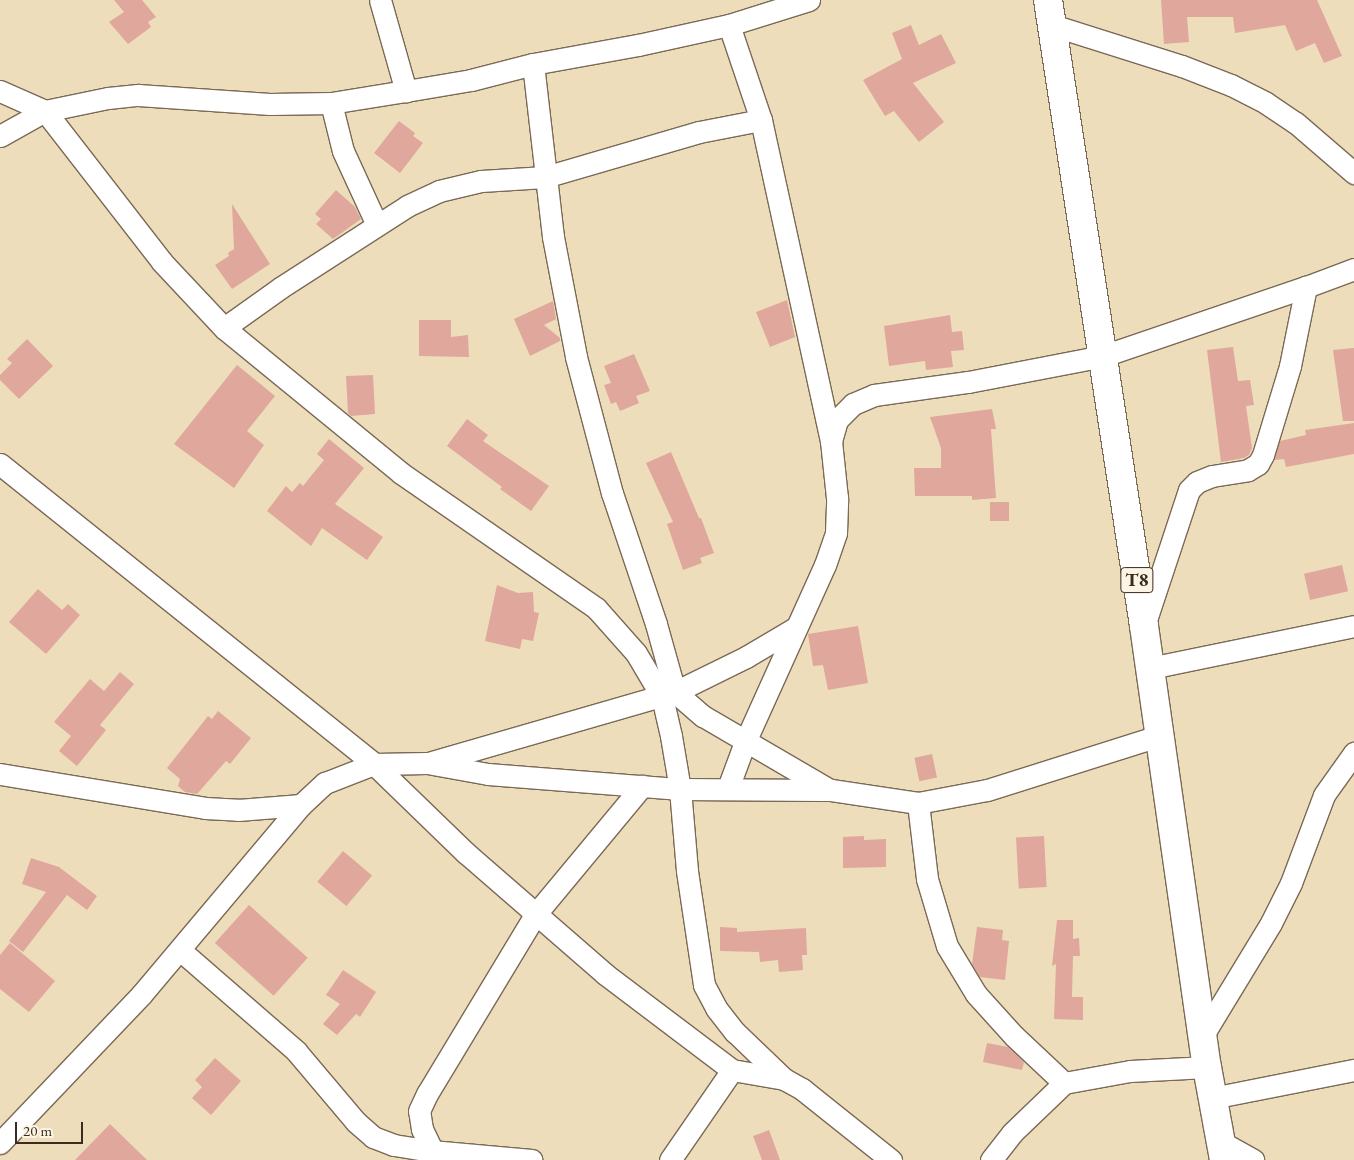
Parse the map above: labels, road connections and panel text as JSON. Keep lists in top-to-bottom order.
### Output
{
  "streets": {
    "highway": ["T8"]
  },
  "scale_bar": "20 m"
}
